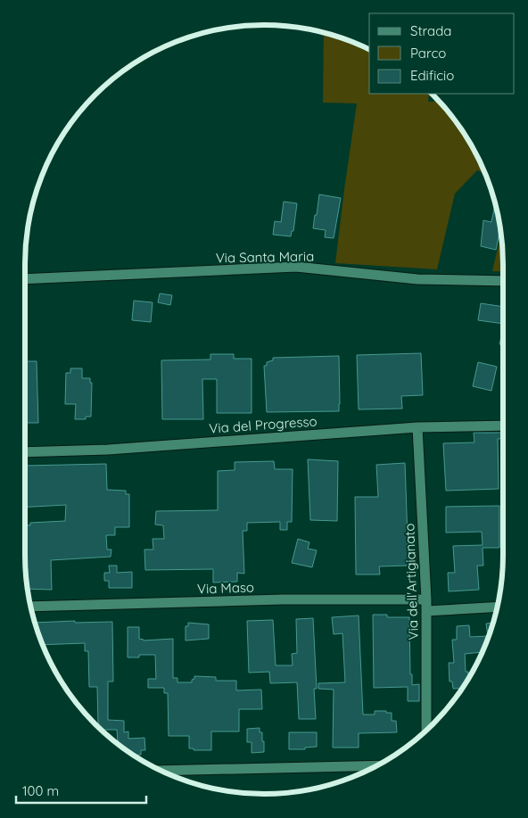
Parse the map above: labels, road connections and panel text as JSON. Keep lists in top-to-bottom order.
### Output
{
  "streets": {
    "street": [
      "Via Santa Maria",
      "Via del Progresso",
      "Via dell'Artigianato",
      "Via Maso"
    ]
  },
  "crossings": [
    ["Via del Progresso", "Via dell'Artigianato"],
    ["Via dell'Artigianato", "Via Maso"]
  ],
  "legend": ["Strada", "Parco", "Edificio"],
  "scale_bar": "100 m"
}
